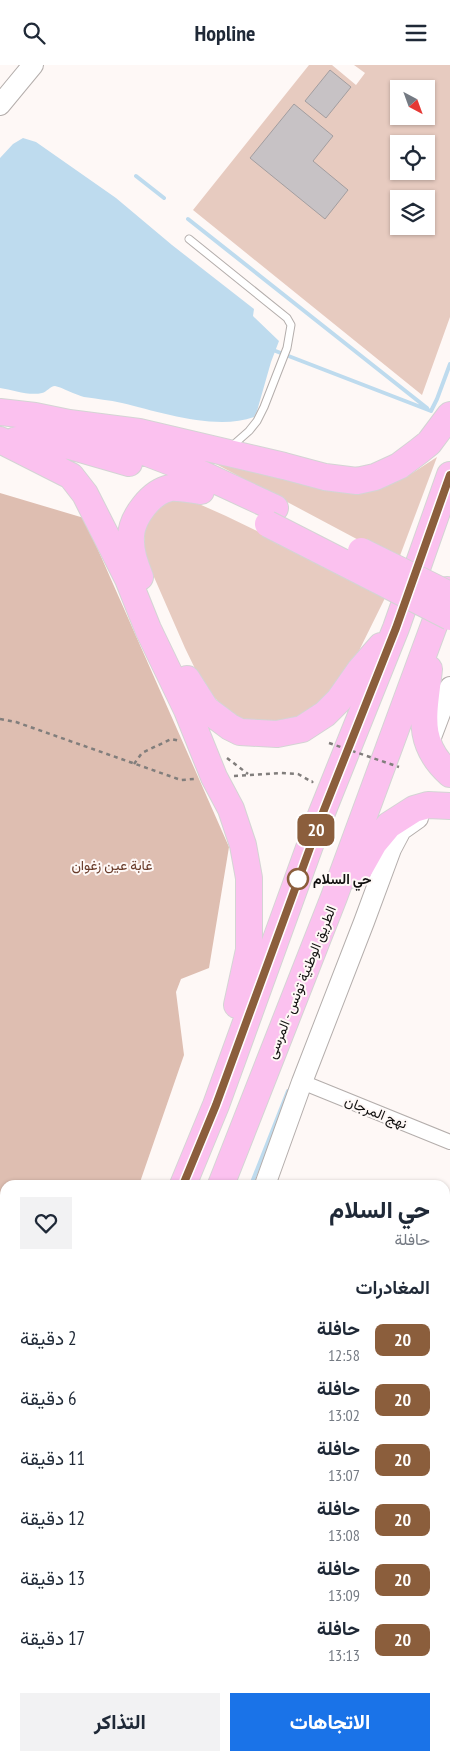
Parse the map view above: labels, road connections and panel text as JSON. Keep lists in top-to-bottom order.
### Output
{
  "streets": {
    "highway": ["الطريق الوطنية تونس - المرسى"],
    "street": ["نهج المرجان"]
  },
  "parks": ["غابة عين زغوان"],
  "places": ["حي السلام"],
  "lines": ["bus line 20"],
  "north": "bottom right",
  "page": {
    "header": "Hopline",
    "on_map": "20",
    "heading": [
      ["حي السلام", "حافلة"],
      "المغادرات"
    ],
    "list": [
      {
        "mark": "20",
        "name": "حافلة",
        "note": "12:58",
        "value": "2 دقيقة"
      },
      {
        "mark": "20",
        "name": "حافلة",
        "note": "13:02",
        "value": "6 دقيقة"
      },
      {
        "mark": "20",
        "name": "حافلة",
        "note": "13:07",
        "value": "11 دقيقة"
      },
      {
        "mark": "20",
        "name": "حافلة",
        "note": "13:08",
        "value": "12 دقيقة"
      },
      {
        "mark": "20",
        "name": "حافلة",
        "note": "13:09",
        "value": "13 دقيقة"
      },
      {
        "mark": "20",
        "name": "حافلة",
        "note": "13:13",
        "value": "17 دقيقة"
      }
    ],
    "buttons": ["الاتجاهات", "التذاكر"]
  }
}
